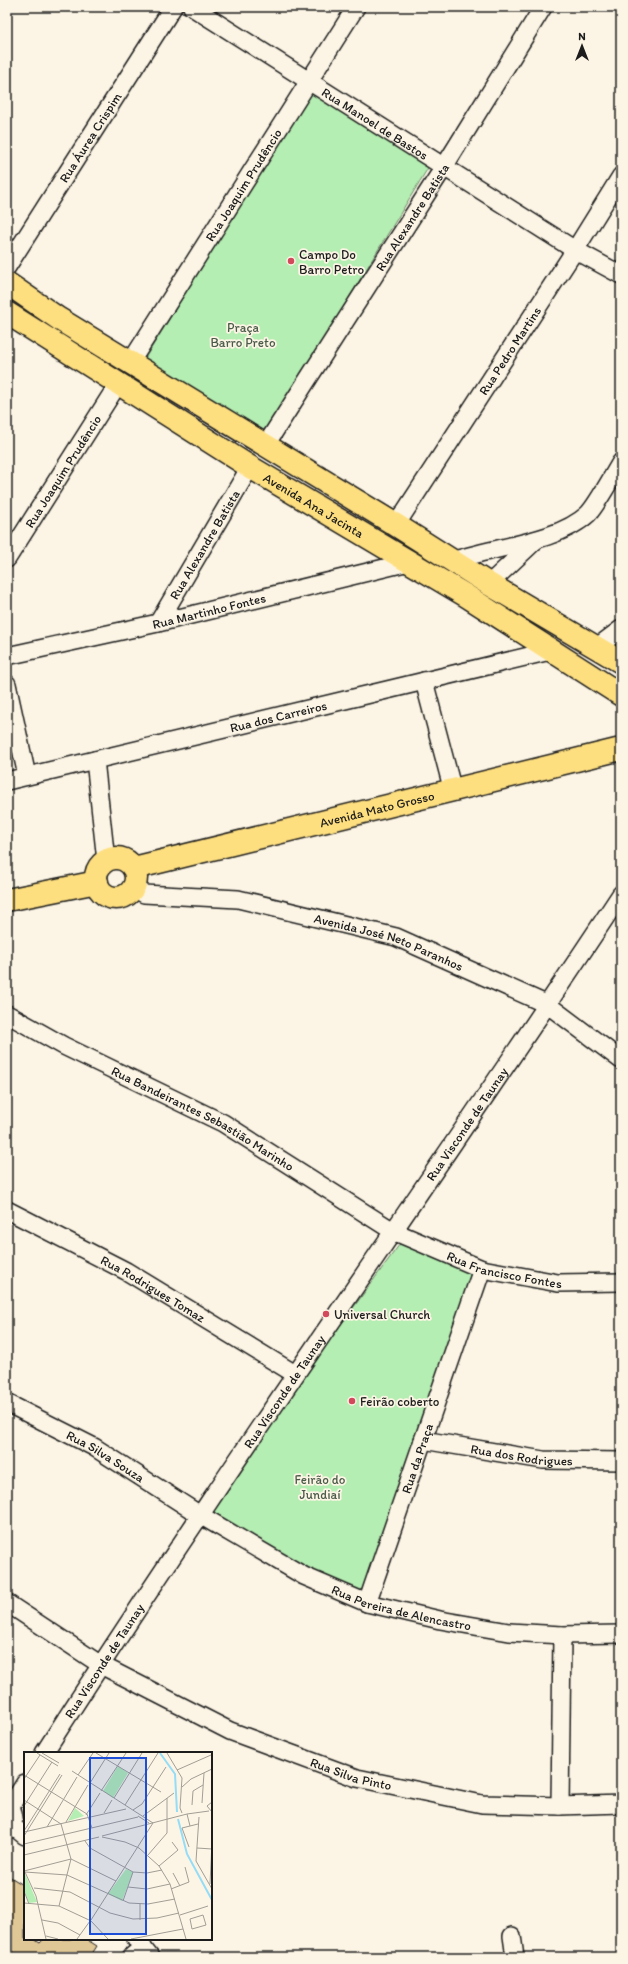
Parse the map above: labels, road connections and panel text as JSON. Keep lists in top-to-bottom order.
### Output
{
  "streets": {
    "main road": ["Avenida Ana Jacinta", "Avenida Mato Grosso"],
    "street": [
      "Rua Manoel de Bastos",
      "Rua Áurea Crispim",
      "Rua Joaquim Prudêncio",
      "Rua Alexandre Batista",
      "Rua Pedro Martins",
      "Rua Martinho Fontes",
      "Rua dos Carreiros",
      "Avenida José Neto Paranhos",
      "Rua Bandeirantes Sebastião Marinho",
      "Rua Visconde de Taunay",
      "Rua Francisco Fontes",
      "Rua Rodrigues Tomaz",
      "Rua dos Rodrigues",
      "Rua Silva Souza",
      "Rua da Praça",
      "Rua Pereira de Alencastro",
      "Rua Silva Pinto"
    ]
  },
  "crossings": [
    ["Rua Manoel de Bastos", "Rua Joaquim Prudêncio"],
    ["Rua Manoel de Bastos", "Rua Alexandre Batista"],
    ["Rua Manoel de Bastos", "Rua Pedro Martins"],
    ["Rua Joaquim Prudêncio", "Avenida Ana Jacinta"],
    ["Rua Alexandre Batista", "Avenida Ana Jacinta"],
    ["Rua Alexandre Batista", "Rua Martinho Fontes"],
    ["Rua Pedro Martins", "Avenida Ana Jacinta"],
    ["Avenida Ana Jacinta", "Rua Martinho Fontes"],
    ["Avenida Ana Jacinta", "Rua dos Carreiros"],
    ["Avenida Mato Grosso", "Avenida José Neto Paranhos"],
    ["Avenida José Neto Paranhos", "Rua Visconde de Taunay"],
    ["Rua Bandeirantes Sebastião Marinho", "Rua Visconde de Taunay"],
    ["Rua Bandeirantes Sebastião Marinho", "Rua Francisco Fontes"],
    ["Rua Visconde de Taunay", "Rua Francisco Fontes"],
    ["Rua Visconde de Taunay", "Rua Rodrigues Tomaz"],
    ["Rua Visconde de Taunay", "Rua Silva Souza"],
    ["Rua Visconde de Taunay", "Rua Pereira de Alencastro"],
    ["Rua Visconde de Taunay", "Rua Silva Pinto"],
    ["Rua Francisco Fontes", "Rua da Praça"],
    ["Rua dos Rodrigues", "Rua da Praça"],
    ["Rua Silva Souza", "Rua Pereira de Alencastro"],
    ["Rua da Praça", "Rua Pereira de Alencastro"]
  ],
  "parks": ["Praça Barro Preto", "Feirão do Jundiaí"],
  "places": ["Campo Do Barro Petro", "Universal Church", "Feirão coberto"],
  "north": "top"
}
